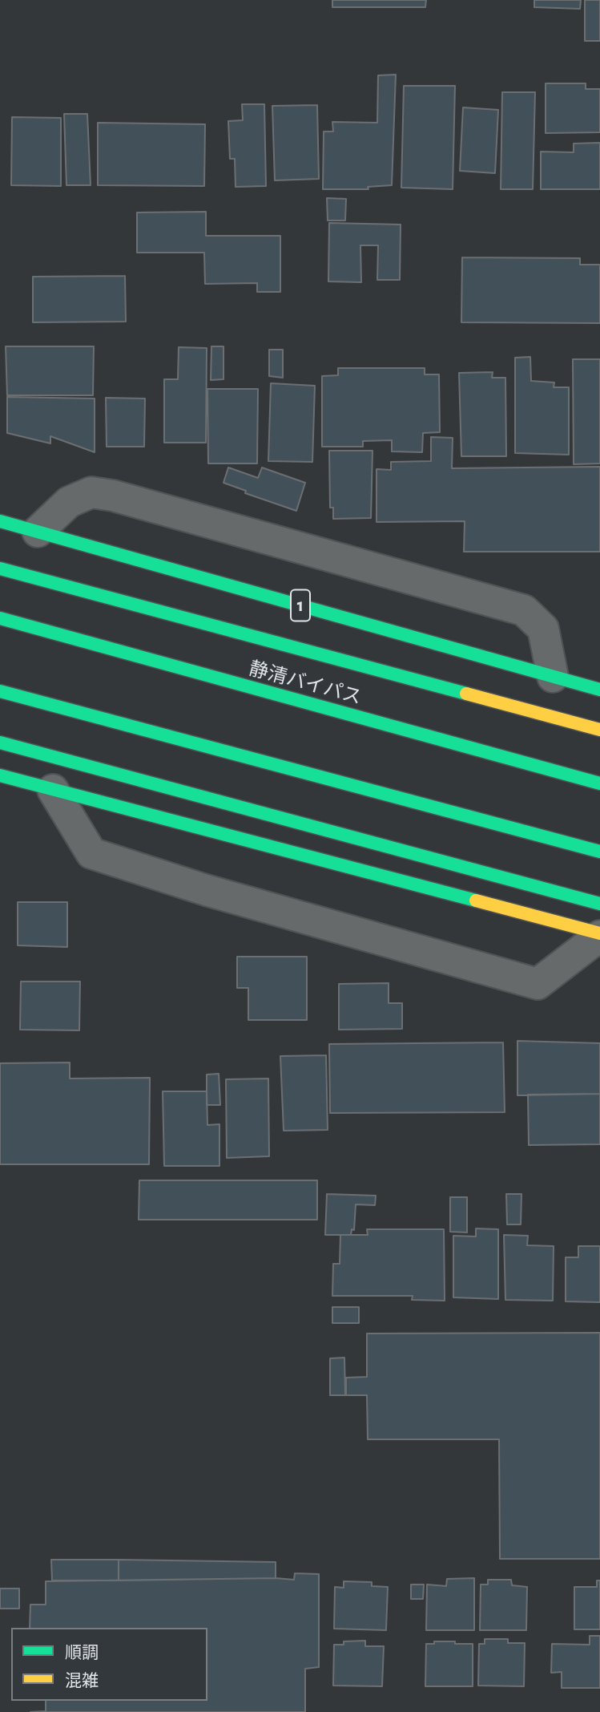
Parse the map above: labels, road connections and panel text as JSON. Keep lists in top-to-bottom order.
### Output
{
  "streets": {
    "highway": ["1", "静清バイパス"]
  },
  "legend": ["順調", "混雑"]
}
